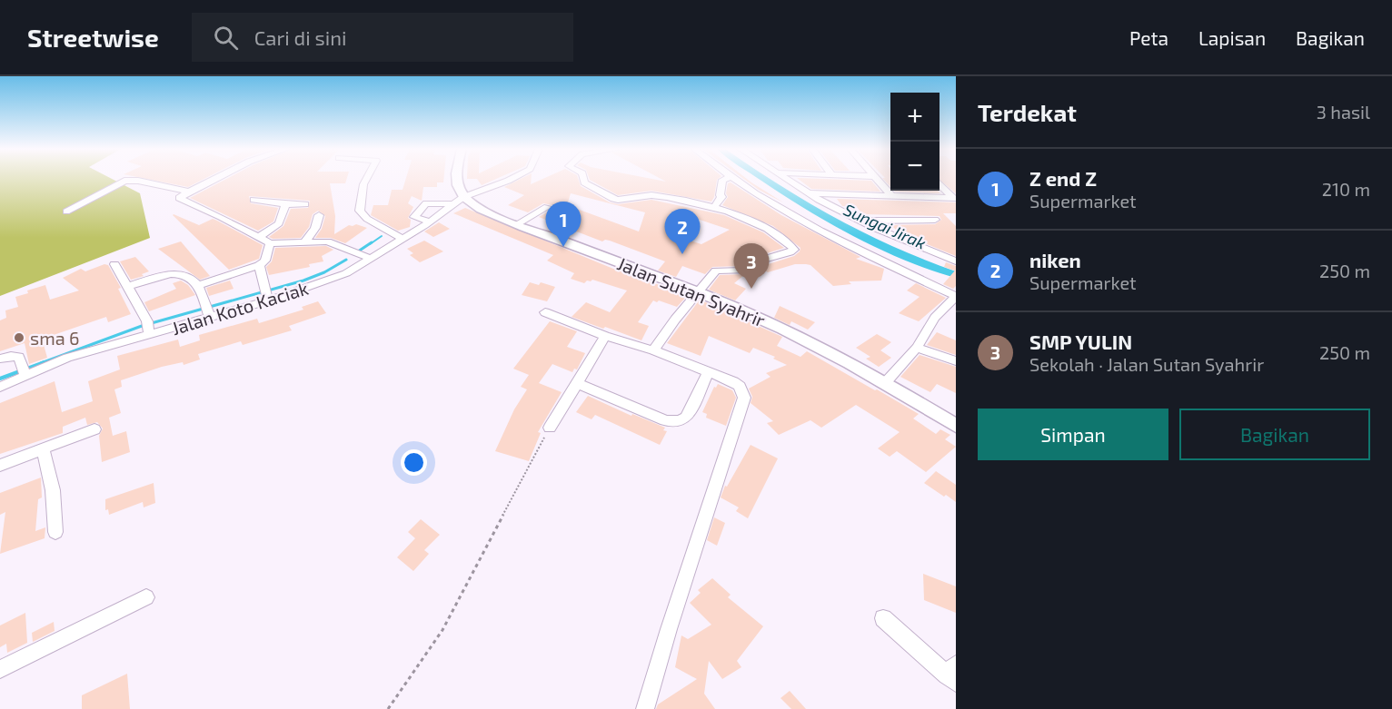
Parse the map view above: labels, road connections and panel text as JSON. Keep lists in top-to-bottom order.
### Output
{
  "streets": {
    "main road": ["Jalan Sutan Syahrir"],
    "street": ["Jalan Koto Kaciak"]
  },
  "crossings": [
    ["Jalan Sutan Syahrir", "Jalan Koto Kaciak"]
  ],
  "water": ["Sungai Jirak"],
  "places": ["sma 6"],
  "page": {
    "header": "Streetwise",
    "search": "Cari di sini",
    "nav": ["Peta", "Lapisan", "Bagikan"],
    "heading": ["Terdekat", "3 hasil"],
    "map_buttons": ["+", "−"],
    "list": [
      {
        "mark": "1",
        "name": "Z end Z",
        "note": "Supermarket",
        "value": "210 m"
      },
      {
        "mark": "2",
        "name": "niken",
        "note": "Supermarket",
        "value": "250 m"
      },
      {
        "mark": "3",
        "name": "SMP YULIN",
        "note": "Sekolah · Jalan Sutan Syahrir",
        "value": "250 m"
      }
    ],
    "pins": ["1", "2", "3"],
    "buttons": ["Simpan", "Bagikan"]
  }
}
